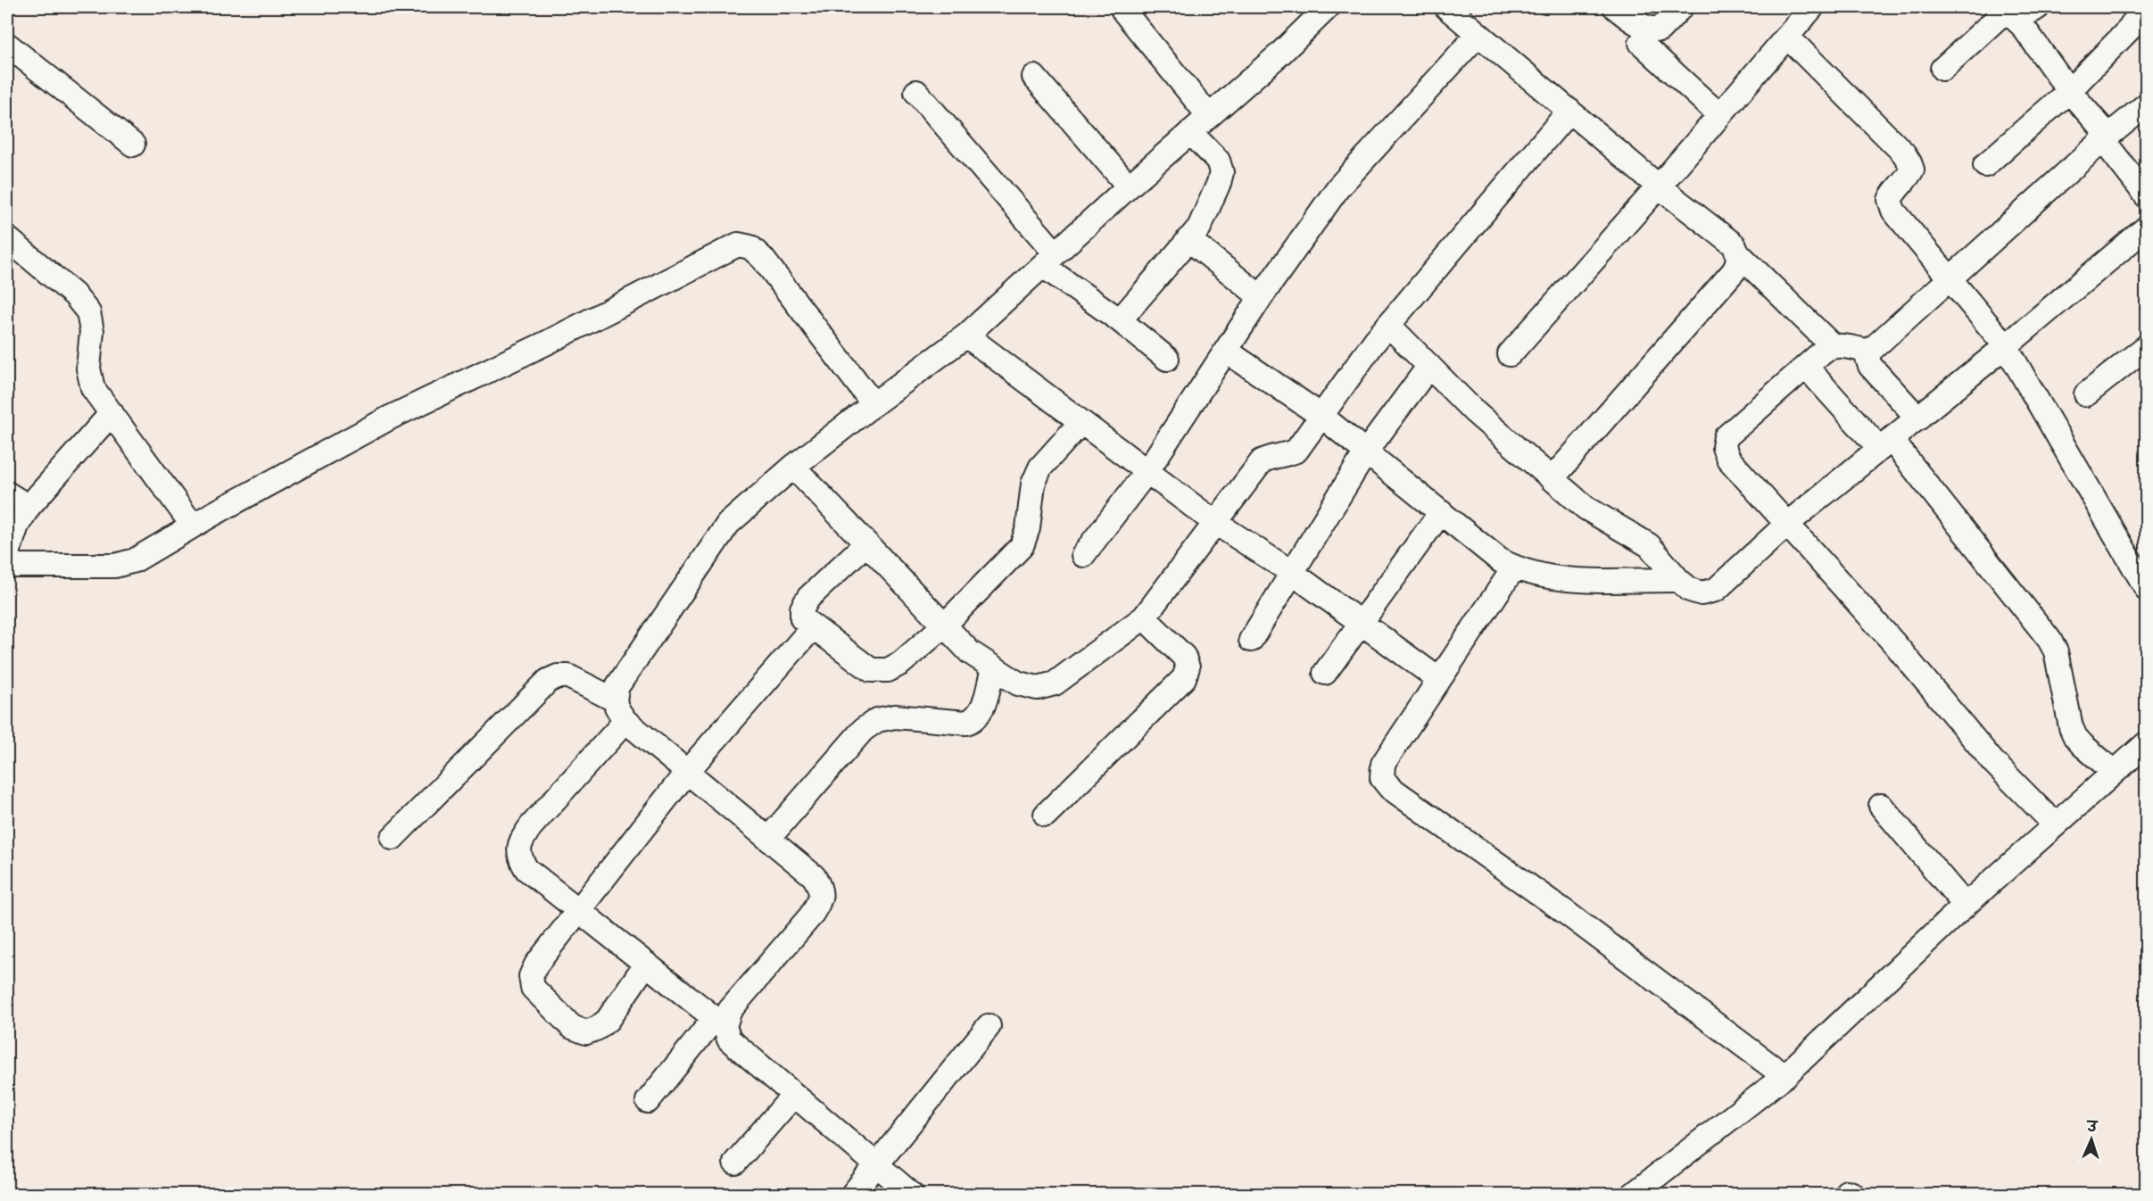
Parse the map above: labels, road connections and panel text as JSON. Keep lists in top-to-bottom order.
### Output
{
  "north": "top"
}
